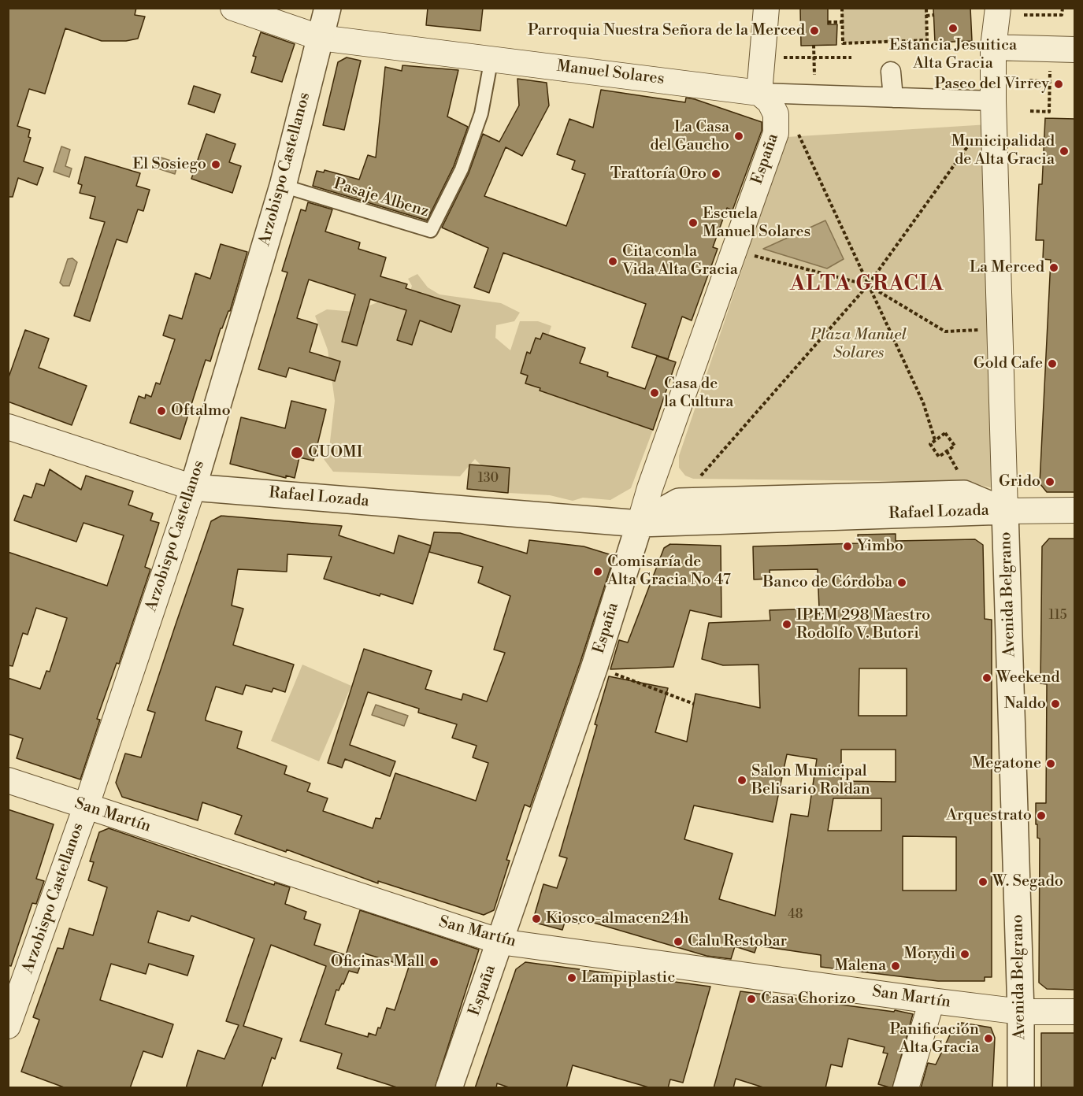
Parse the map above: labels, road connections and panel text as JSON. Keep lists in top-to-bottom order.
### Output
{
  "streets": {
    "street": [
      "Manuel Solares",
      "España",
      "Arzobispo Castellanos",
      "Rafael Lozada",
      "Avenida Belgrano",
      "San Martín"
    ],
    "lane": ["Pasaje Albenz"]
  },
  "crossings": [
    ["Manuel Solares", "España"],
    ["Manuel Solares", "Arzobispo Castellanos"],
    ["Manuel Solares", "Pasaje Albenz"],
    ["Manuel Solares", "Avenida Belgrano"],
    ["España", "Rafael Lozada"],
    ["España", "San Martín"],
    ["Arzobispo Castellanos", "Pasaje Albenz"],
    ["Arzobispo Castellanos", "Rafael Lozada"],
    ["Arzobispo Castellanos", "San Martín"],
    ["Rafael Lozada", "Avenida Belgrano"],
    ["Avenida Belgrano", "San Martín"]
  ],
  "districts": ["ALTA GRACIA"],
  "parks": ["Plaza Manuel Solares"],
  "places": [
    "Estancia Jesuitica Alta Gracia",
    "Parroquia Nuestra Señora de la Merced",
    "Paseo del Virrey",
    "La Casa del Gaucho",
    "Municipalidad de Alta Gracia",
    "El Sosiego",
    "Trattoría Oro",
    "Escuela Manuel Solares",
    "Cita con la Vida Alta Gracia",
    "La Merced",
    "Gold Cafe",
    "Casa de la Cultura",
    "Oftalmo",
    "CUOMI",
    "Grido",
    "Yimbo",
    "Comisaría de Alta Gracia No 47",
    "Banco de Córdoba",
    "IPEM 298 Maestro Rodolfo V. Butori",
    "Weekend",
    "Naldo",
    "Megatone",
    "Salon Municipal Belisario Roldan",
    "Arquestrato",
    "W. Segado",
    "Kiosco-almacen24h",
    "Calu Restobar",
    "Morydi",
    "Oficinas Mall",
    "Malena",
    "Lampiplastic",
    "Casa Chorizo",
    "Panificación Alta Gracia"
  ],
  "house_numbers": ["130", "115", "48"]
}
